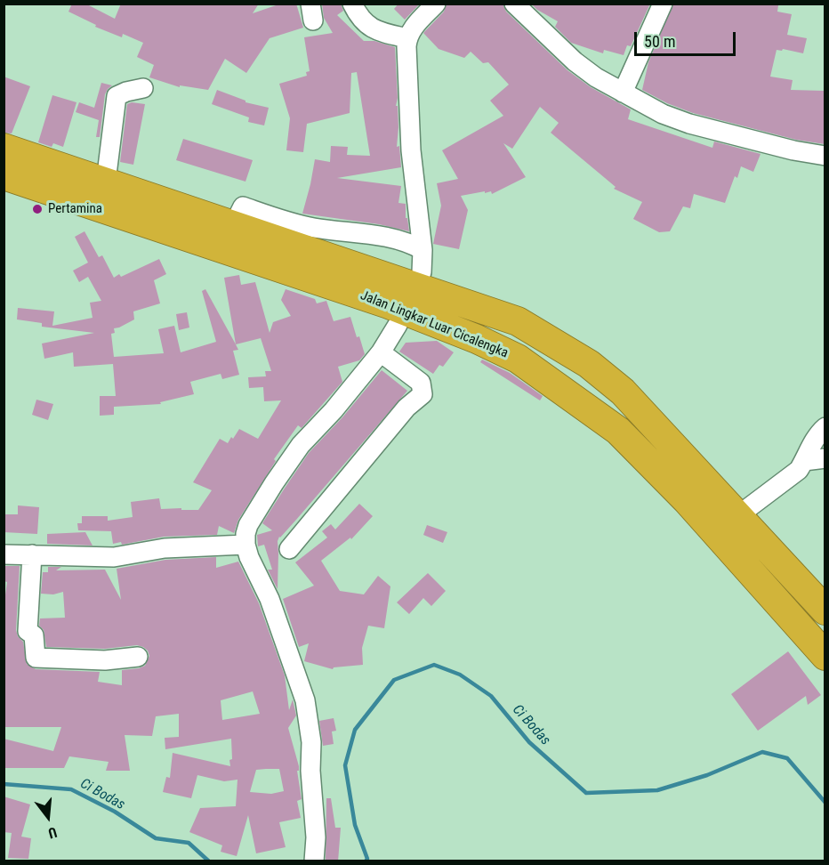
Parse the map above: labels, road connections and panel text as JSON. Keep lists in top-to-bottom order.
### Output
{
  "streets": {
    "highway": ["Jalan Lingkar Luar Cicalengka"]
  },
  "water": ["Ci Bodas"],
  "places": ["Pertamina"],
  "scale_bar": "50 m",
  "north": "bottom"
}
